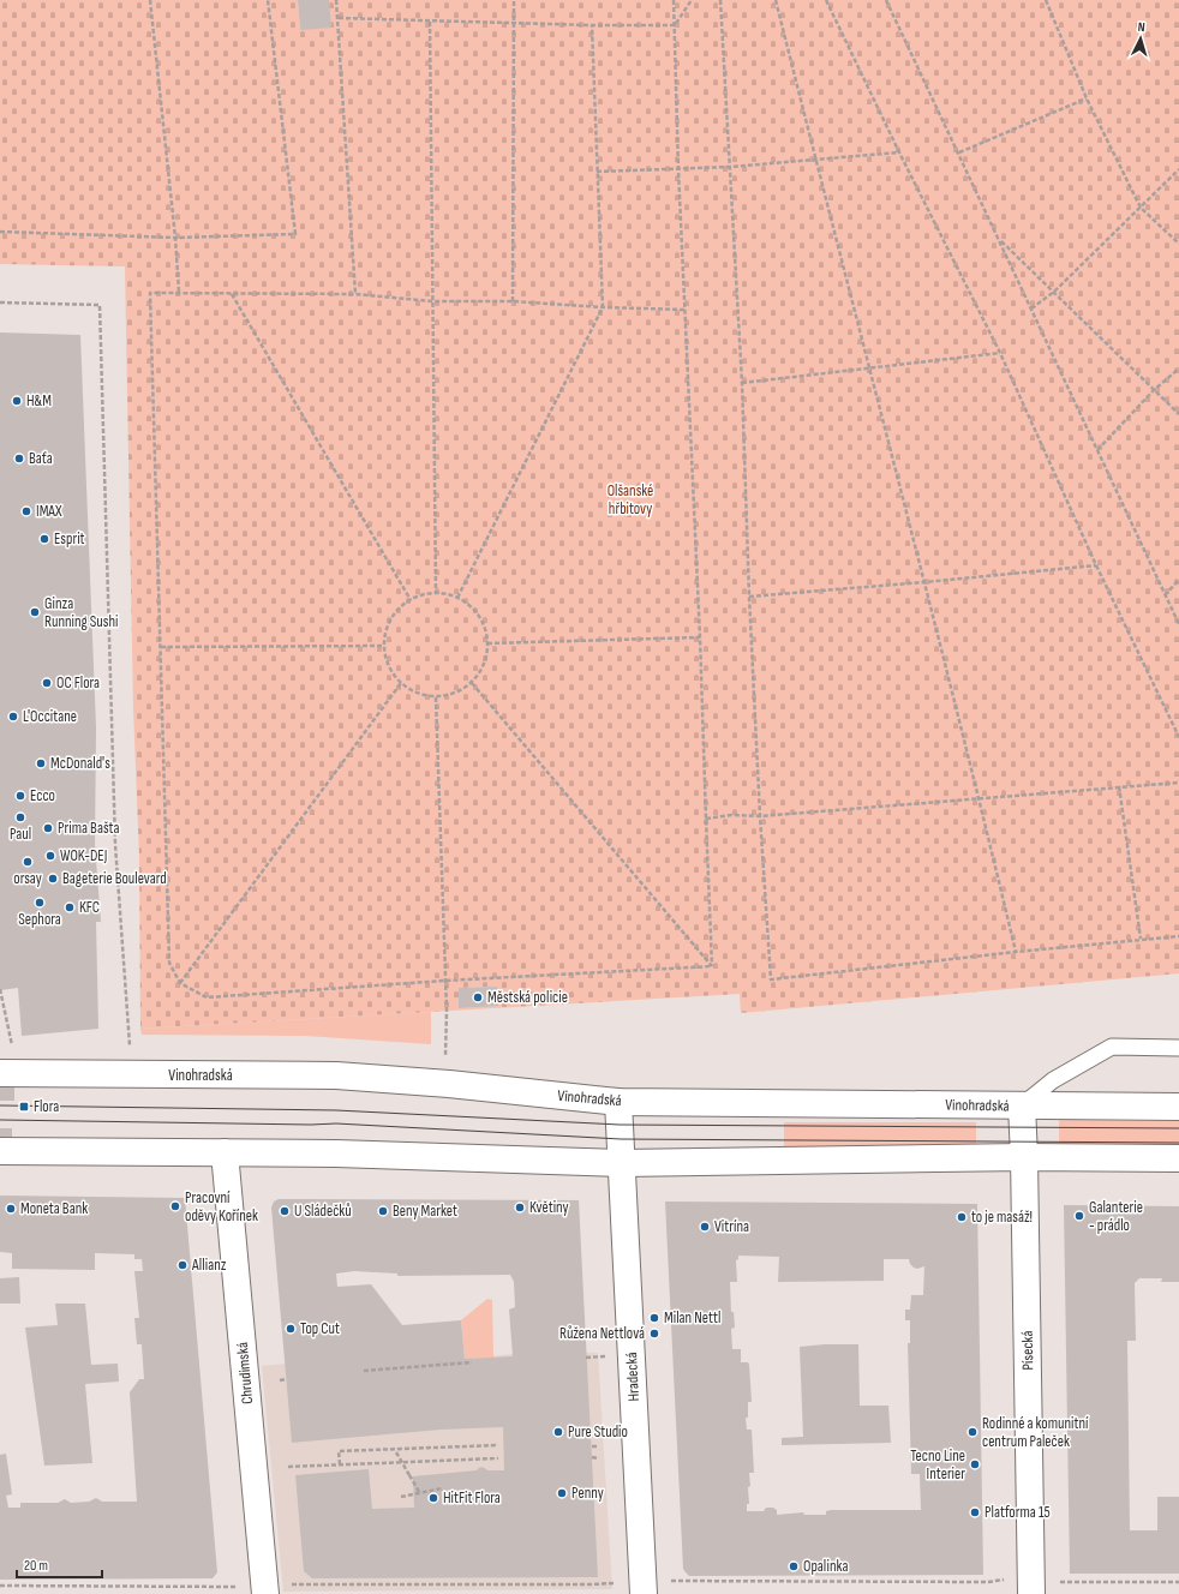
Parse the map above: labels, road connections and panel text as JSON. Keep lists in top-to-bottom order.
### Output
{
  "streets": {
    "main road": [
      "Vinohradská",
      "Písecká",
      "Chrudimská",
      "Hradecká"
    ]
  },
  "crossings": [
    ["Vinohradská", "Písecká"],
    ["Vinohradská", "Hradecká"]
  ],
  "parks": ["Olšanské hřbitovy"],
  "places": {
    "other": [
      "H&M",
      "Baťa",
      "IMAX",
      "Esprit",
      "Ginza Running Sushi",
      "OC Flora",
      "L'Occitane",
      "McDonald's",
      "Ecco",
      "Paul",
      "Prima Bašta",
      "WOK-DEJ",
      "orsay",
      "Bageterie Boulevard",
      "Sephora",
      "KFC",
      "Městská policie",
      "Pracovní oděvy Kořínek",
      "Květiny",
      "Moneta Bank",
      "U Sládečků",
      "Beny Market",
      "Galanterie - prádlo",
      "to je masáž!",
      "Vitrína",
      "Allianz",
      "Milan Nettl",
      "Top Cut",
      "Růžena Nettlová",
      "Pure Studio",
      "Rodinné a komunitní centrum Paleček",
      "Tecno Line Interier",
      "Penny",
      "HitFit Flora",
      "Platforma 15",
      "Opalinka"
    ],
    "transit": ["Flora"]
  },
  "scale_bar": "20 m",
  "north": "top"
}
